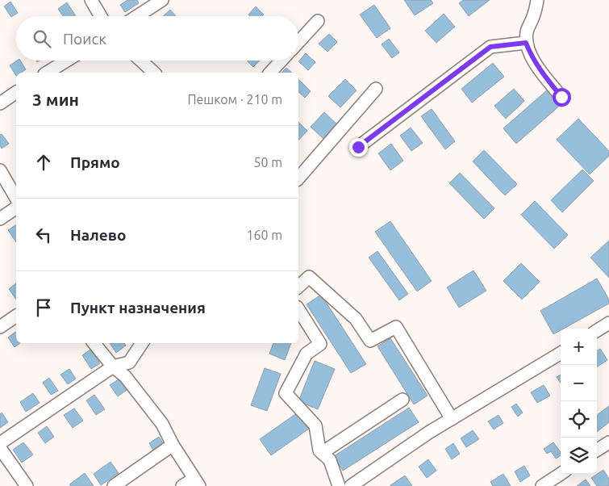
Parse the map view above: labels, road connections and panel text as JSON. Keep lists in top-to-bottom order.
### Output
{
  "page": {
    "search": "Поиск",
    "heading": ["3 мин", "Пешком · 210 m"],
    "list": [
      ["Прямо", "50 m"],
      ["Налево", "160 m"],
      "Пункт назначения"
    ],
    "map_buttons": ["+", "−"]
  }
}
